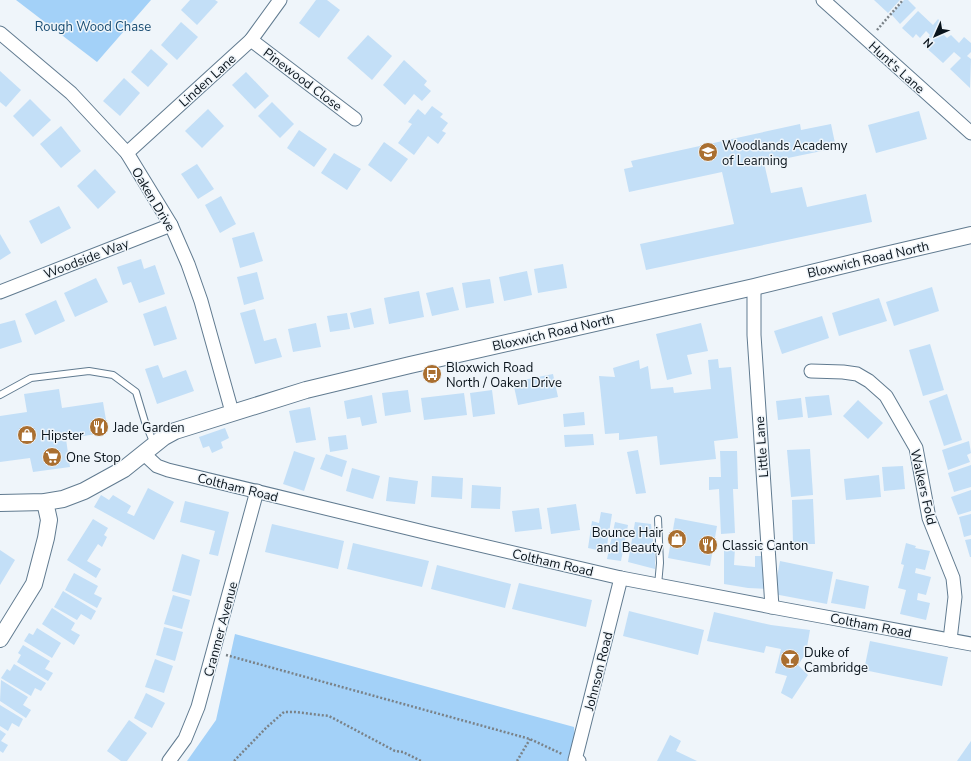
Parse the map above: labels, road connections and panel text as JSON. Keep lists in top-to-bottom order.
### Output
{
  "streets": {
    "street": [
      "Hunt's Lane",
      "Pinewood Close",
      "Linden Lane",
      "Oaken Drive",
      "Woodside Way",
      "Bloxwich Road North",
      "Little Lane",
      "Coltham Road",
      "Walkers Fold",
      "Cranmer Avenue",
      "Johnson Road"
    ]
  },
  "crossings": [
    ["Pinewood Close", "Linden Lane"],
    ["Linden Lane", "Oaken Drive"],
    ["Oaken Drive", "Woodside Way"],
    ["Oaken Drive", "Bloxwich Road North"],
    ["Bloxwich Road North", "Little Lane"],
    ["Bloxwich Road North", "Coltham Road"],
    ["Little Lane", "Coltham Road"],
    ["Coltham Road", "Walkers Fold"],
    ["Coltham Road", "Cranmer Avenue"],
    ["Coltham Road", "Johnson Road"]
  ],
  "parks": ["Rough Wood Chase"],
  "places": {
    "school or university": ["Woodlands Academy of Learning"],
    "bus stop": ["Bloxwich Road North / Oaken Drive"],
    "restaurant": ["Jade Garden", "Classic Canton"],
    "shop": ["Hipster", "Bounce Hair and Beauty"],
    "supermarket": ["One Stop"],
    "bar": ["Duke of Cambridge"]
  },
  "north": "bottom left"
}
